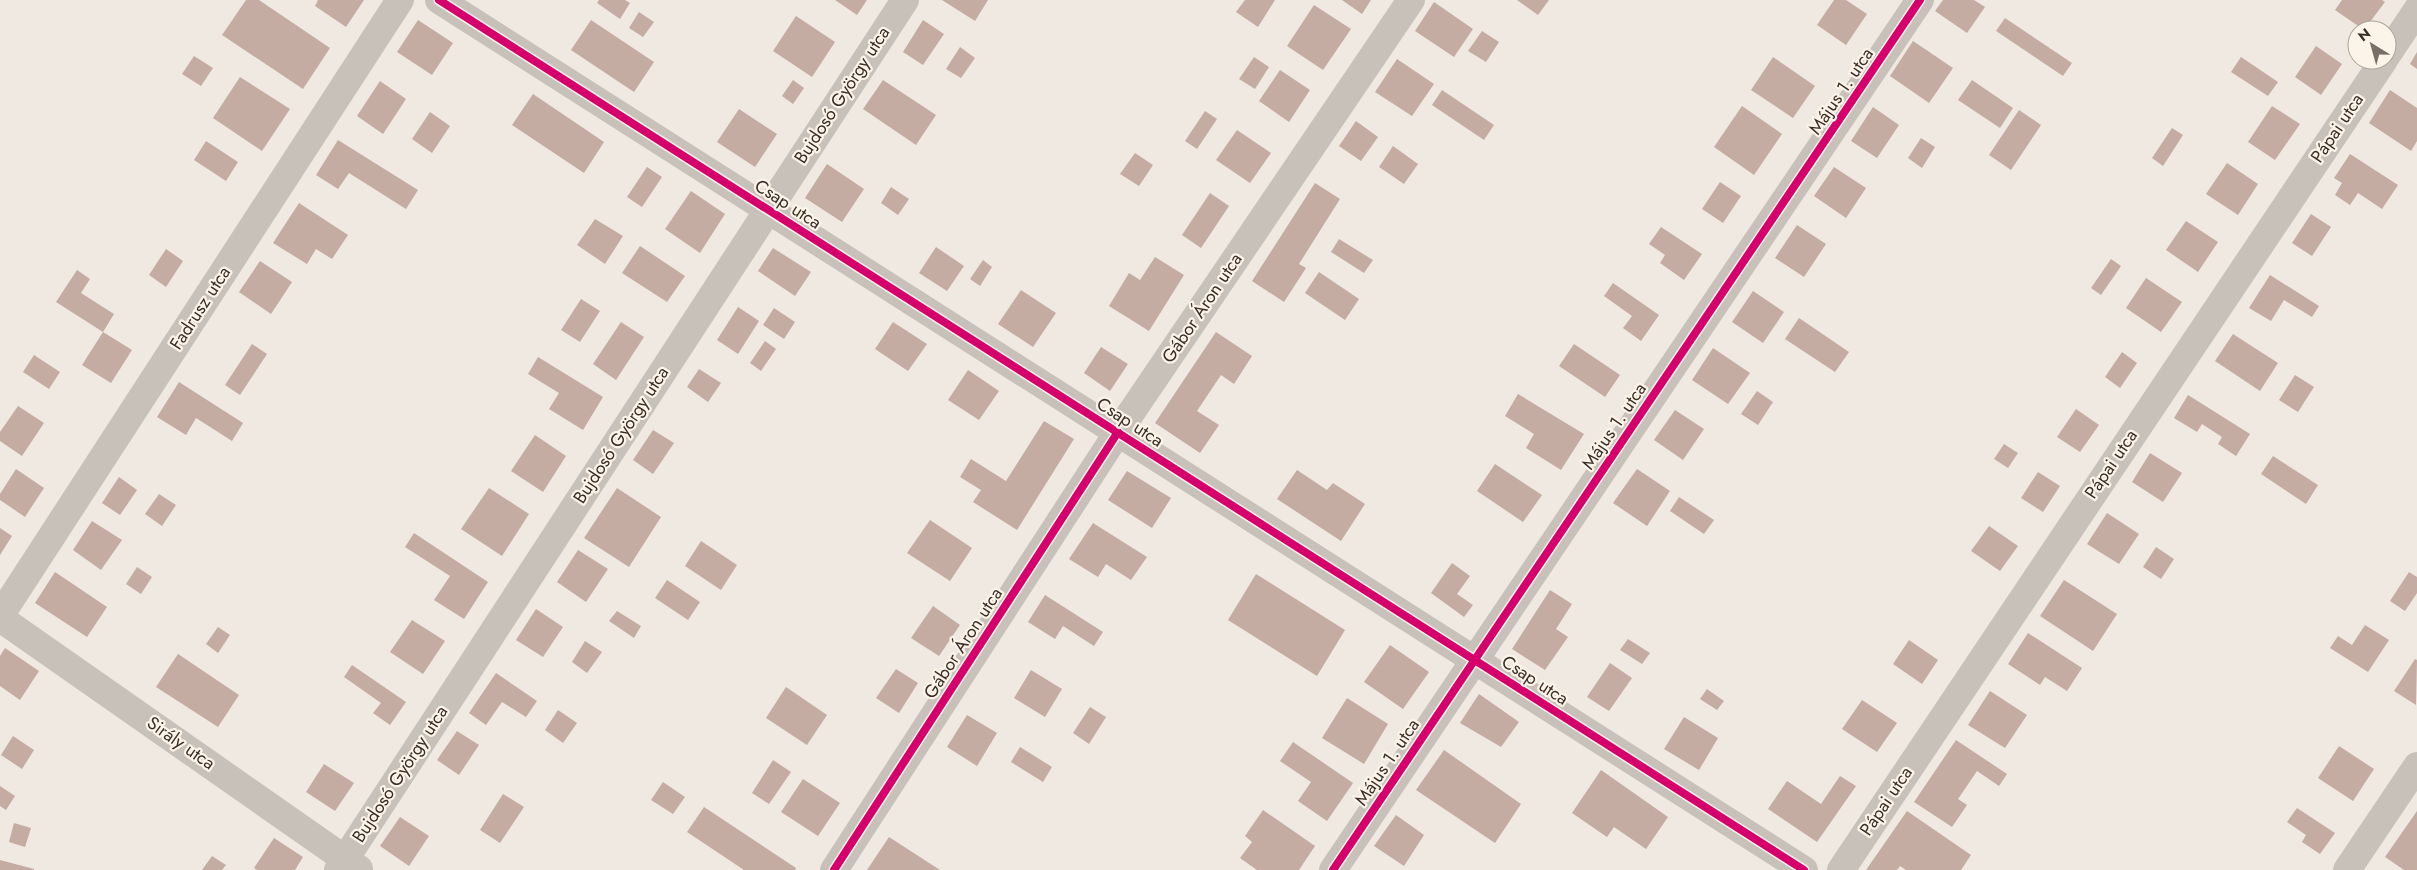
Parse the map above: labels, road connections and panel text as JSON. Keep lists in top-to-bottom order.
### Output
{
  "streets": {
    "street": [
      "Május 1. utca",
      "Bujdosó György utca",
      "Pápai utca",
      "Csap utca",
      "Fadrusz utca",
      "Gábor Áron utca",
      "Sirály utca"
    ]
  },
  "crossings": [
    ["Május 1. utca", "Csap utca"],
    ["Bujdosó György utca", "Csap utca"],
    ["Bujdosó György utca", "Sirály utca"],
    ["Csap utca", "Gábor Áron utca"],
    ["Fadrusz utca", "Sirály utca"]
  ],
  "north": "top left"
}
